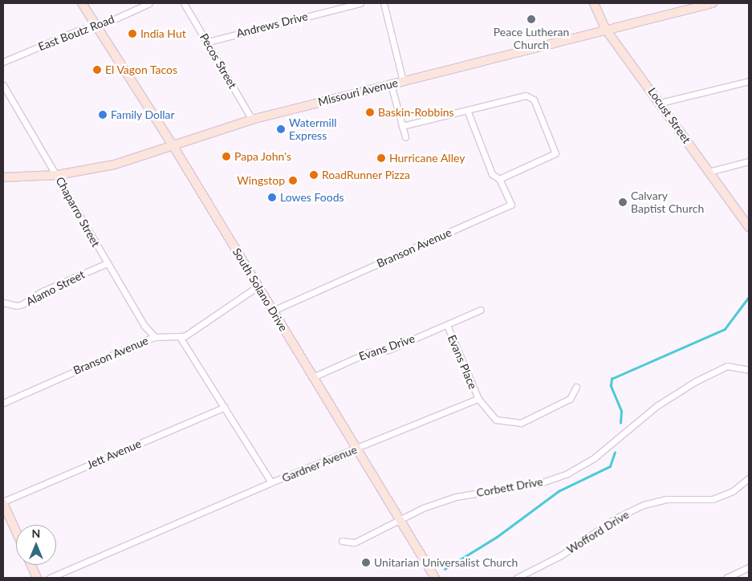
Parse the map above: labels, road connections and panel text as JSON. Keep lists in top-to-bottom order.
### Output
{
  "streets": {
    "street": [
      "Andrews Drive",
      "East Boutz Road",
      "Pecos Street",
      "Missouri Avenue",
      "Locust Street",
      "Chaparro Street",
      "Branson Avenue",
      "Alamo Street",
      "South Solano Drive",
      "Evans Drive",
      "Evans Place",
      "Jett Avenue",
      "Gardner Avenue",
      "Corbett Drive",
      "Wofford Drive"
    ]
  },
  "crossings": [
    ["Andrews Drive", "Pecos Street"],
    ["East Boutz Road", "South Solano Drive"],
    ["Pecos Street", "Missouri Avenue"],
    ["Missouri Avenue", "Locust Street"],
    ["Missouri Avenue", "Chaparro Street"],
    ["Missouri Avenue", "South Solano Drive"],
    ["Chaparro Street", "Branson Avenue"],
    ["Chaparro Street", "Alamo Street"],
    ["Branson Avenue", "South Solano Drive"],
    ["South Solano Drive", "Evans Drive"],
    ["South Solano Drive", "Gardner Avenue"],
    ["South Solano Drive", "Corbett Drive"],
    ["Evans Drive", "Evans Place"],
    ["Evans Place", "Gardner Avenue"]
  ],
  "places": [
    "Peace Lutheran Church",
    "India Hut",
    "El Vagon Tacos",
    "Baskin-Robbins",
    "Family Dollar",
    "Watermill Express",
    "Papa John's",
    "Hurricane Alley",
    "RoadRunner Pizza",
    "Wingstop",
    "Lowes Foods",
    "Calvary Baptist Church",
    "Unitarian Universalist Church"
  ],
  "north": "top"
}
